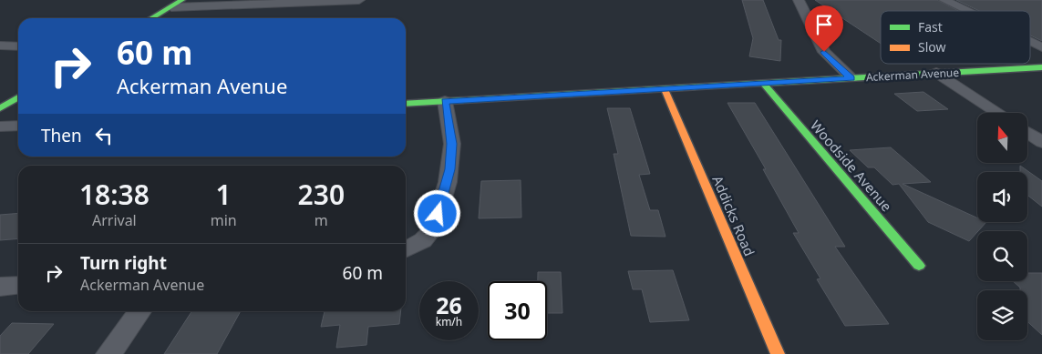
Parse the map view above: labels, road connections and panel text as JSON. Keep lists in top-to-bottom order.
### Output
{
  "streets": {
    "street": ["Ackerman Avenue", "Woodside Avenue", "Addicks Road"]
  },
  "crossings": [
    ["Ackerman Avenue", "Woodside Avenue"],
    ["Ackerman Avenue", "Addicks Road"]
  ],
  "legend": ["Fast", "Slow"],
  "north": "top",
  "page": {
    "turn": ["60 m", "Ackerman Avenue"],
    "then": "Then",
    "eta": [
      "18:38",
      "Arrival",
      "1",
      "min",
      "230",
      "m"
    ],
    "list": [
      {
        "name": "Turn right",
        "note": "Ackerman Avenue",
        "value": "60 m"
      }
    ],
    "speed": "26 km/h",
    "limit": "30"
  }
}
